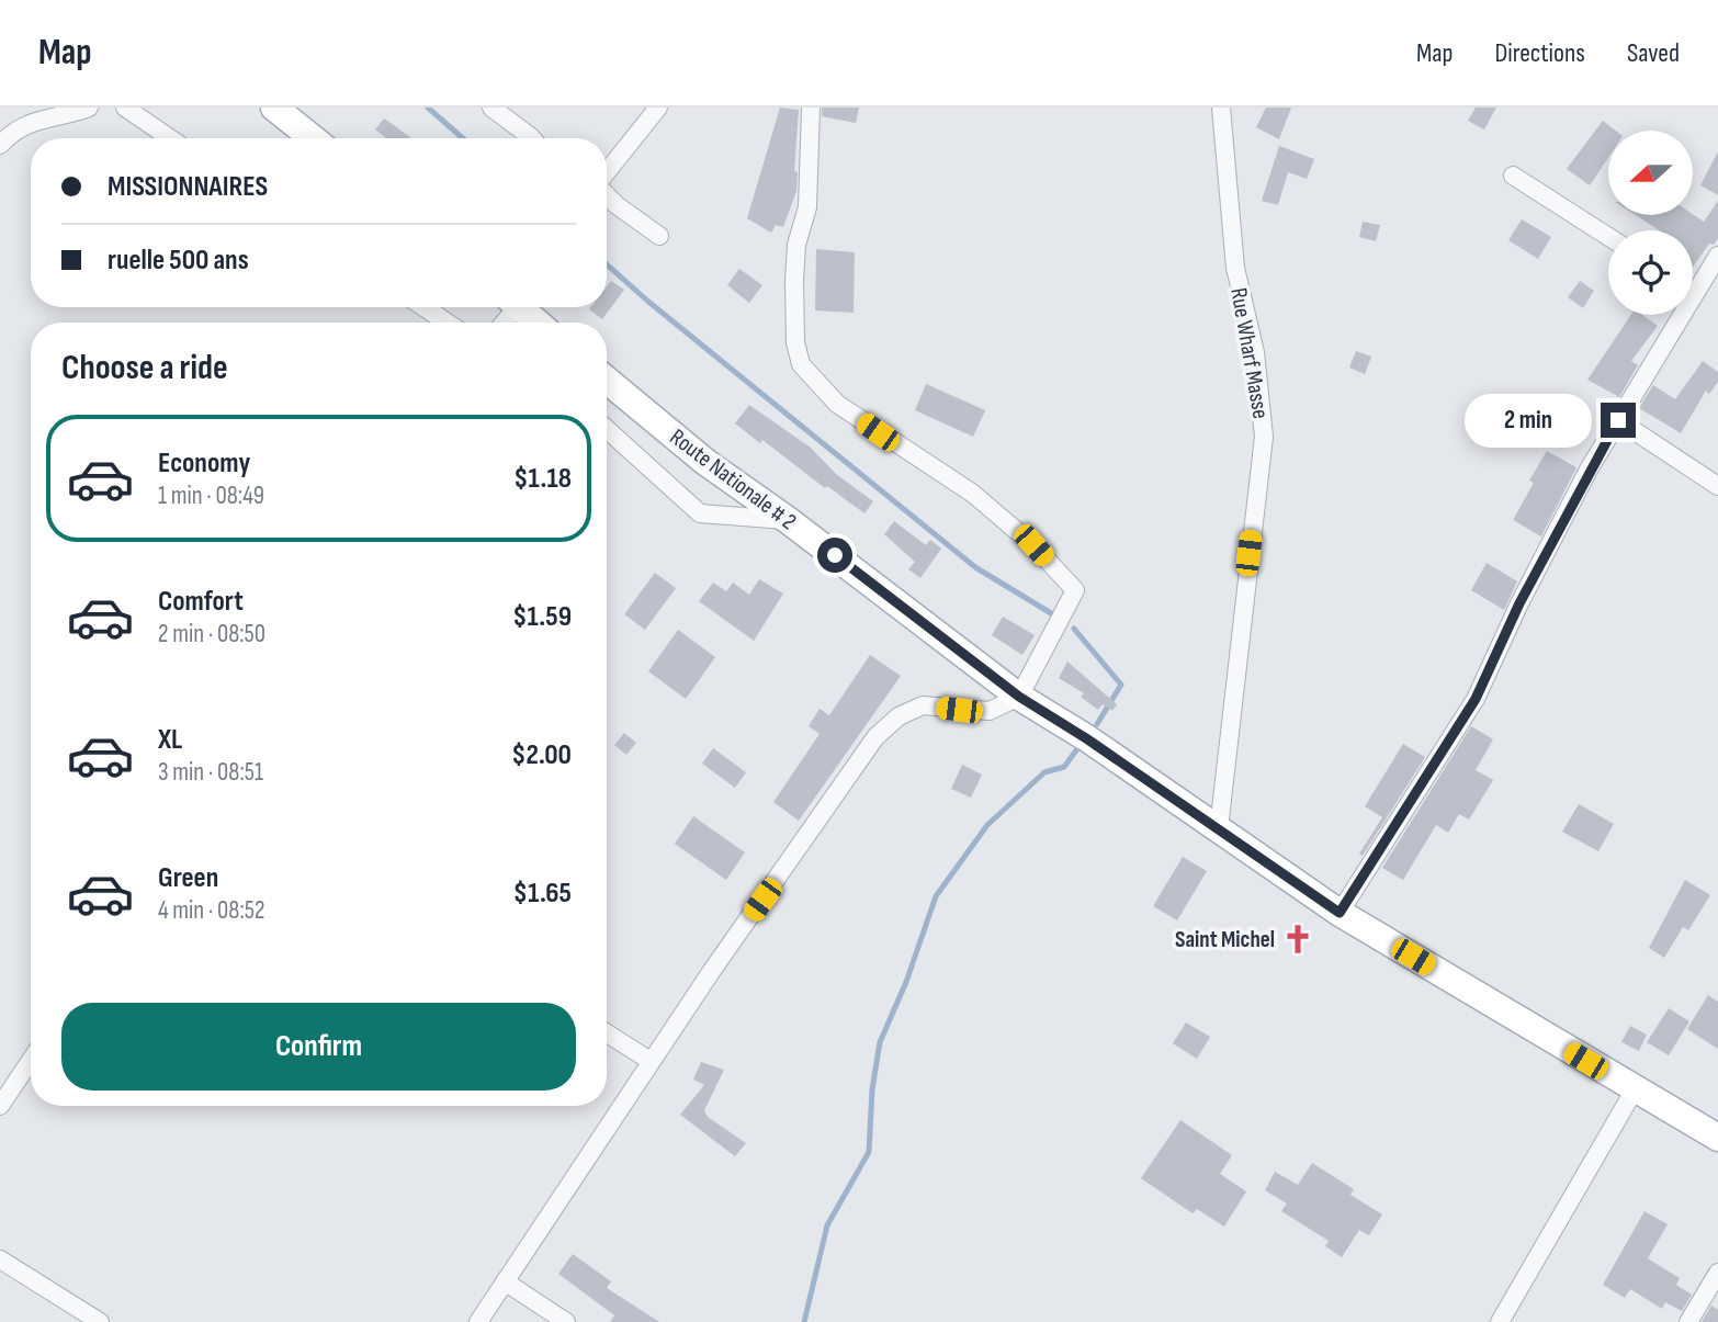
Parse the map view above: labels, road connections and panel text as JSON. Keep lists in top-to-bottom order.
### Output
{
  "streets": {
    "main road": ["Route Nationale # 2"],
    "street": ["Rue Wharf Masse"]
  },
  "crossings": [
    ["Rue Wharf Masse", "Route Nationale # 2"]
  ],
  "places": {
    "church": ["Saint Michel"]
  },
  "north": "left",
  "page": {
    "header": "Map",
    "nav": ["Map", "Directions", "Saved"],
    "banner": ["MISSIONNAIRES", "ruelle 500 ans"],
    "heading": "Choose a ride",
    "bubble": "2 min",
    "list": [
      {
        "name": "Economy",
        "note": "1 min · 08:49",
        "value": "$1.18"
      },
      {
        "name": "Comfort",
        "note": "2 min · 08:50",
        "value": "$1.59"
      },
      {
        "name": "XL",
        "note": "3 min · 08:51",
        "value": "$2.00"
      },
      {
        "name": "Green",
        "note": "4 min · 08:52",
        "value": "$1.65"
      }
    ],
    "buttons": "Confirm"
  }
}
